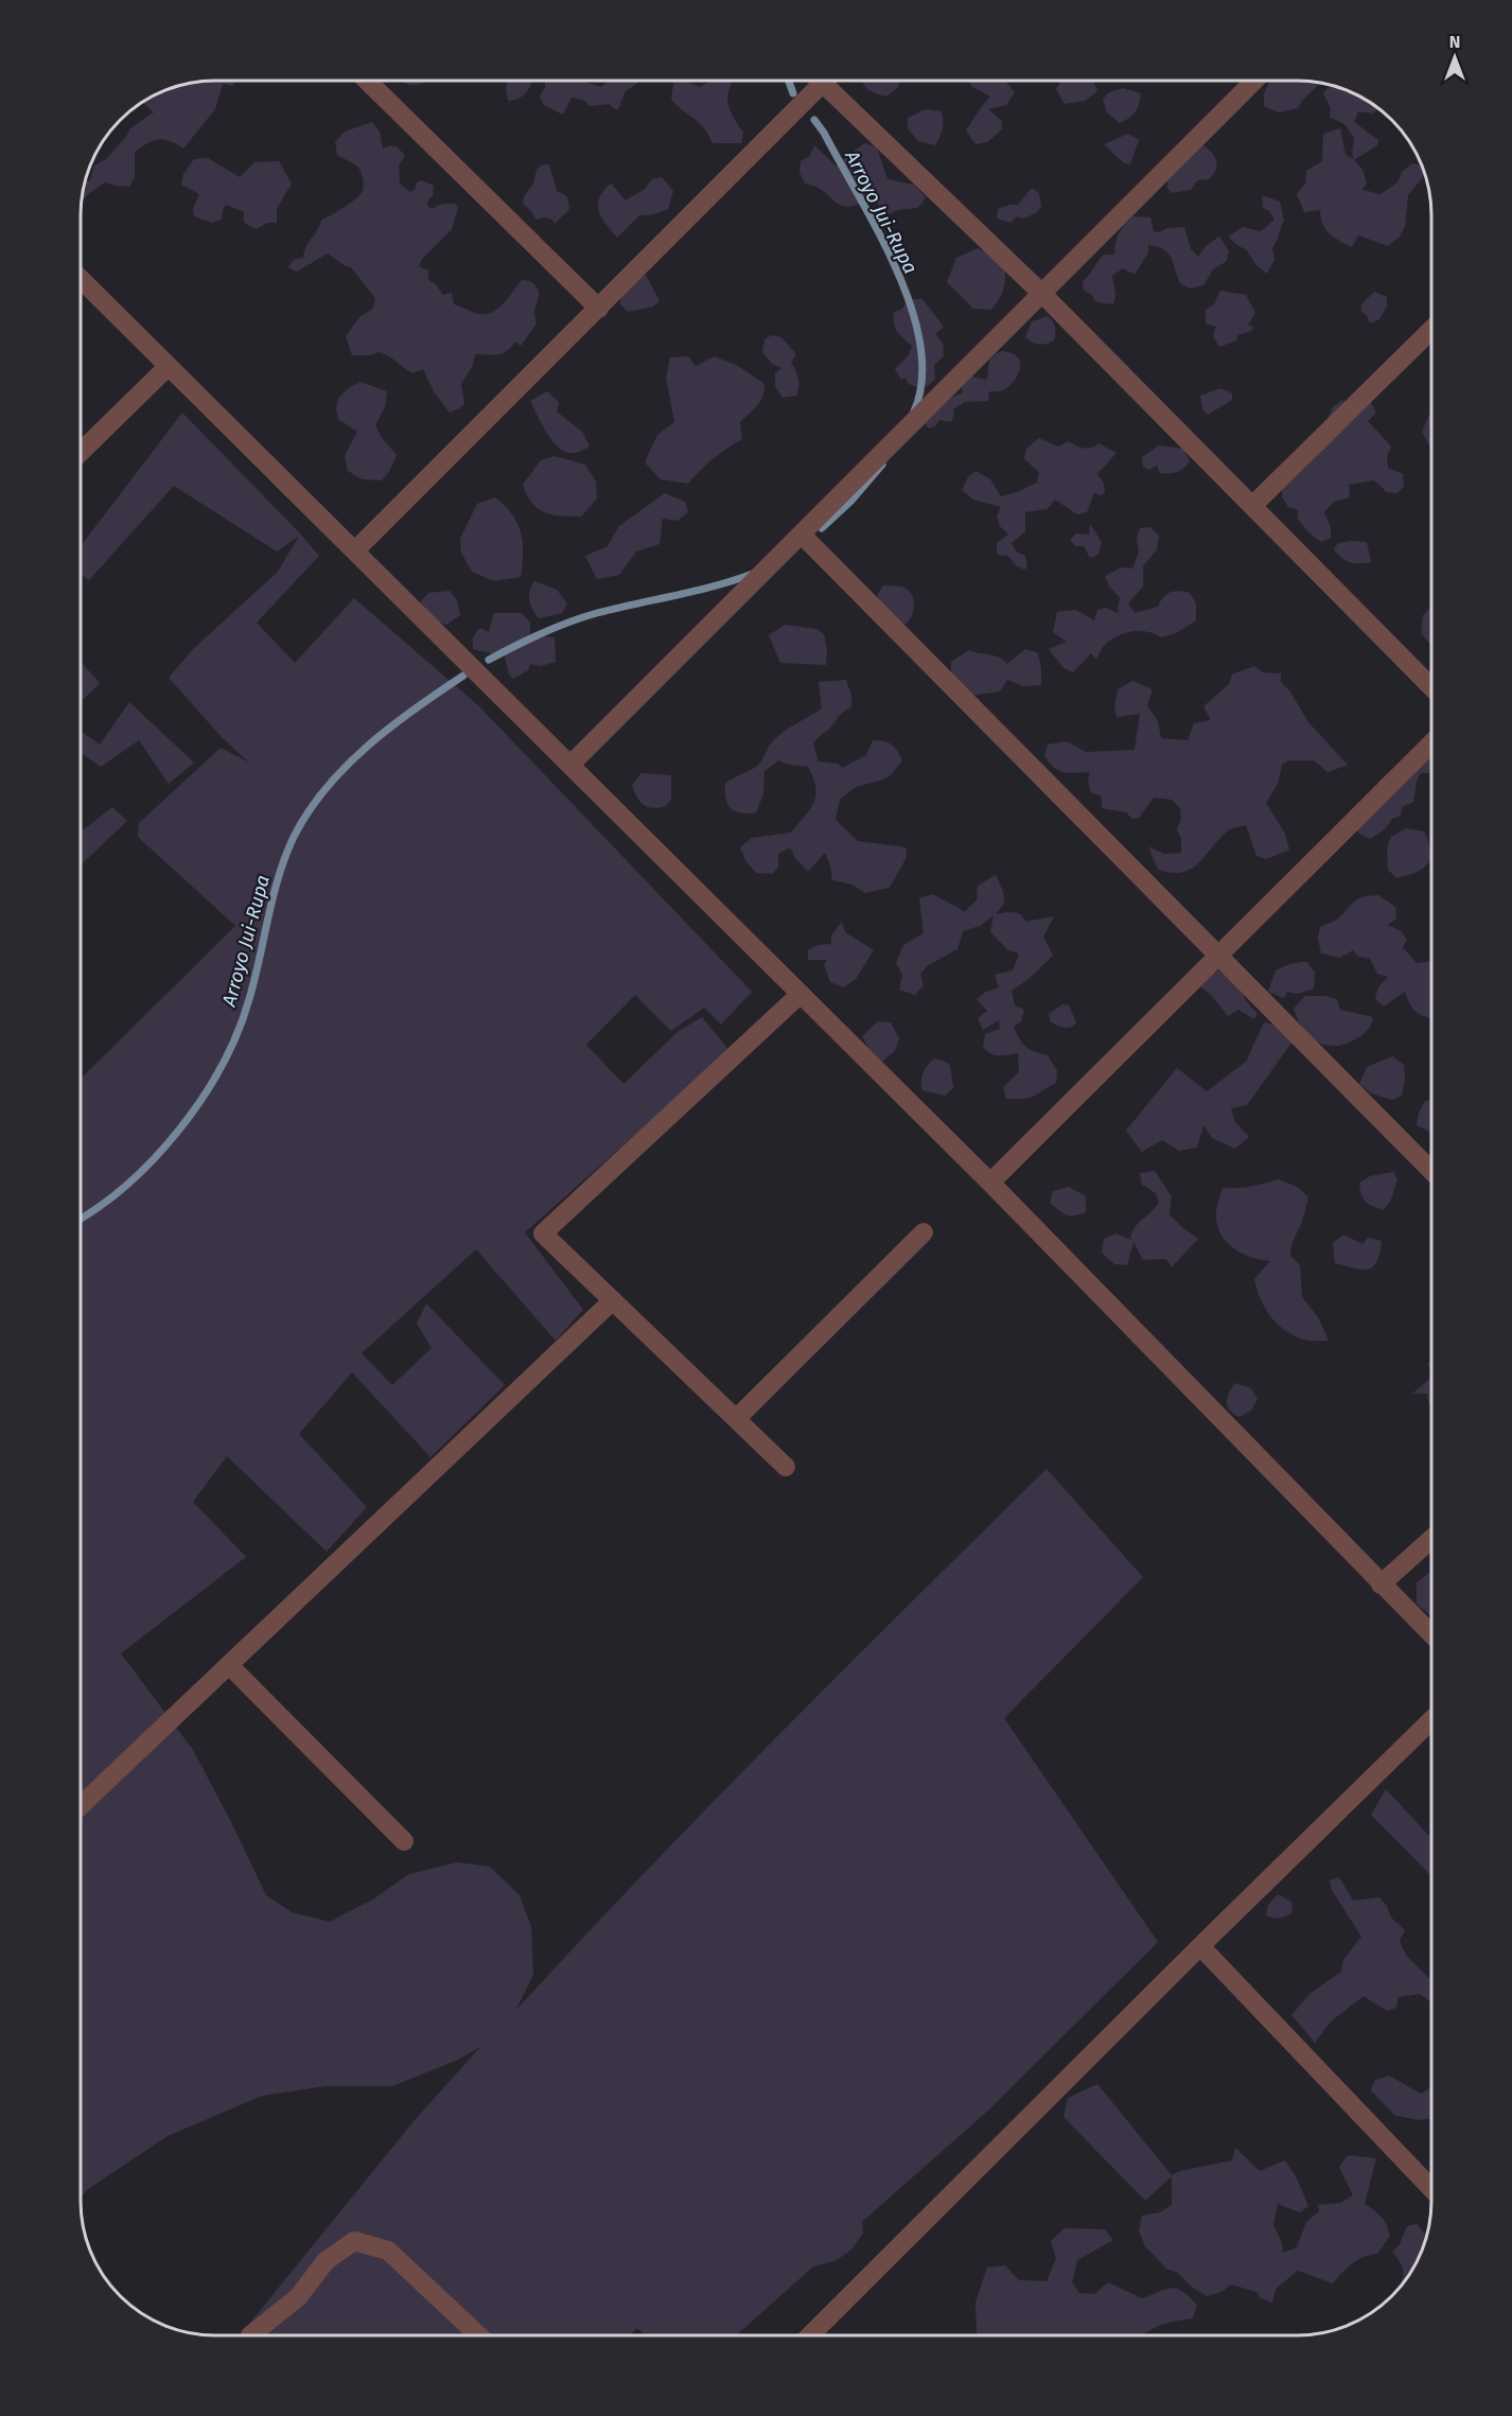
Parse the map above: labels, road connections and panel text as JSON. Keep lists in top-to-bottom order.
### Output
{
  "water": ["Arroyo Jui-Rupa"],
  "north": "top"
}
